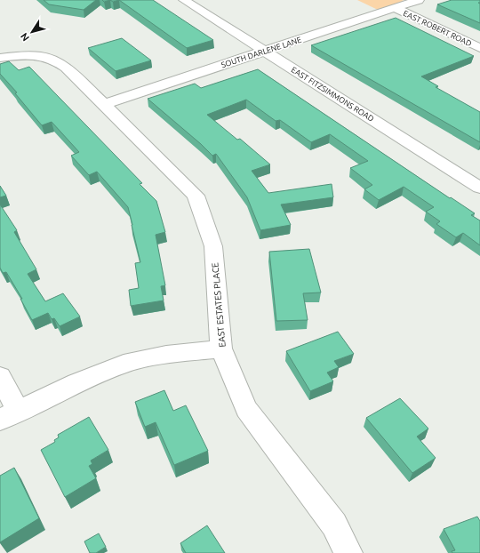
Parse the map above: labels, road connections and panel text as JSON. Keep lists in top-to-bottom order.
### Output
{
  "streets": {
    "street": [
      "EAST ROBERT ROAD",
      "SOUTH DARLENE LANE",
      "EAST FITZSIMMONS ROAD",
      "EAST ESTATES PLACE"
    ]
  },
  "crossings": [
    ["EAST ROBERT ROAD", "SOUTH DARLENE LANE"],
    ["SOUTH DARLENE LANE", "EAST FITZSIMMONS ROAD"],
    ["SOUTH DARLENE LANE", "EAST ESTATES PLACE"]
  ],
  "north": "bottom left"
}
